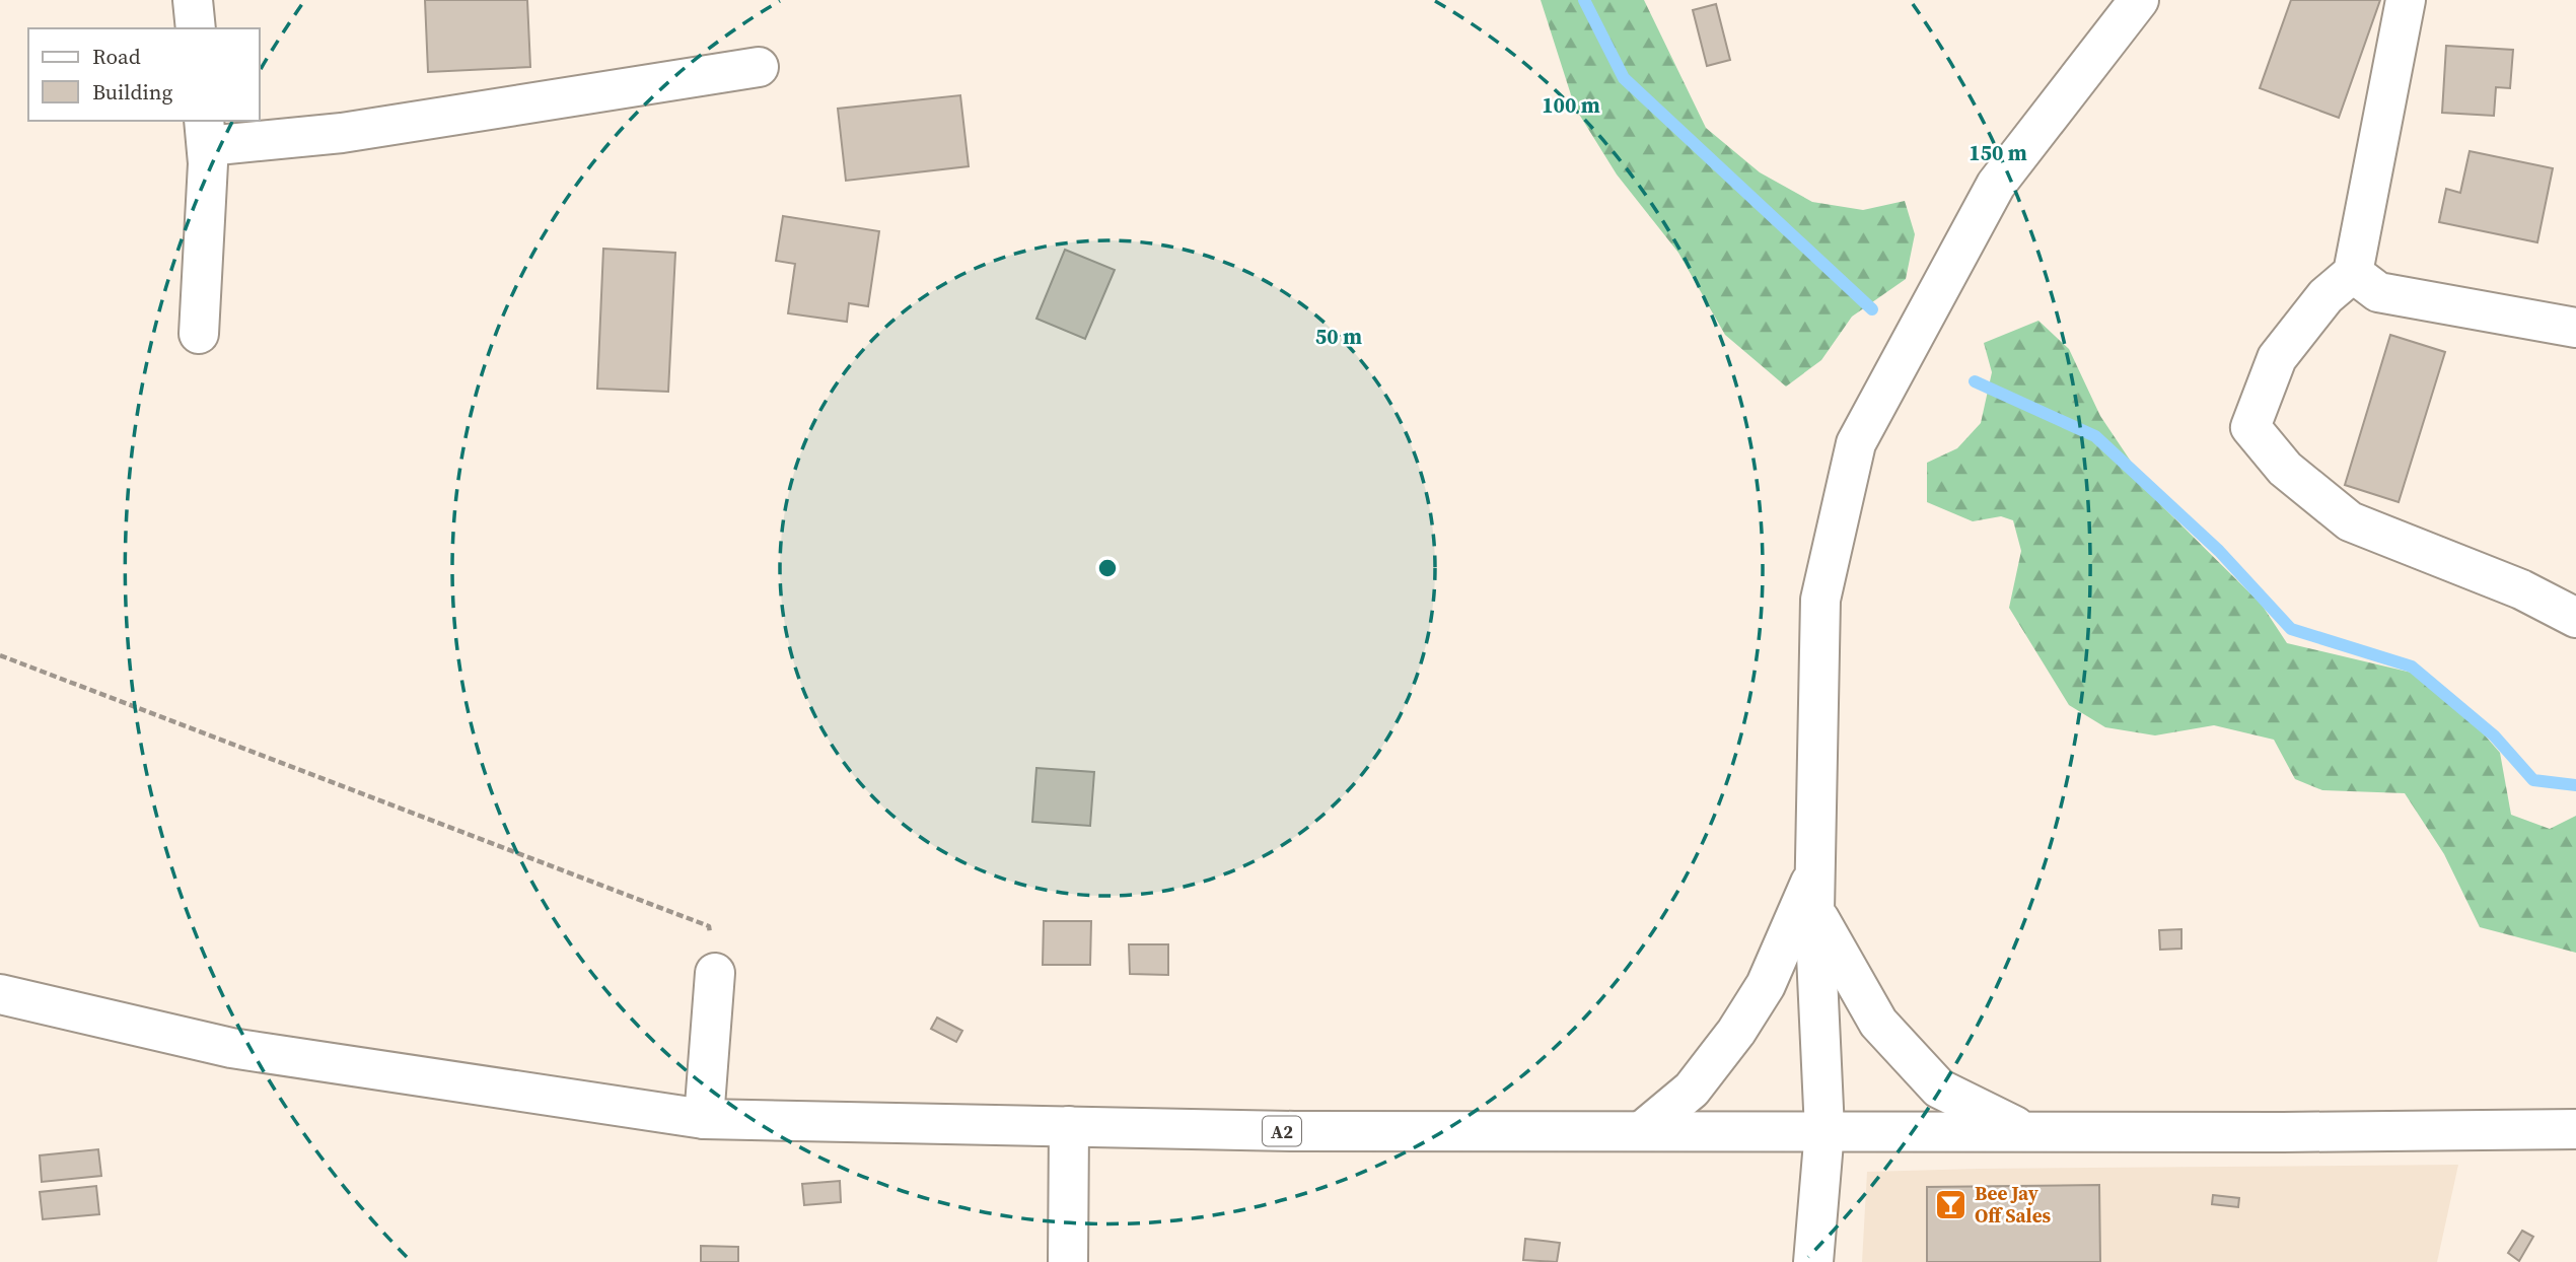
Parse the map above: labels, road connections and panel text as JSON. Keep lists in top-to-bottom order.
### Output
{
  "streets": {
    "main road": ["A2"]
  },
  "places": {
    "bar": ["Bee Jay Off Sales"]
  },
  "legend": ["Road", "Building"],
  "rings": ["100 m", "150 m", "50 m"]
}
